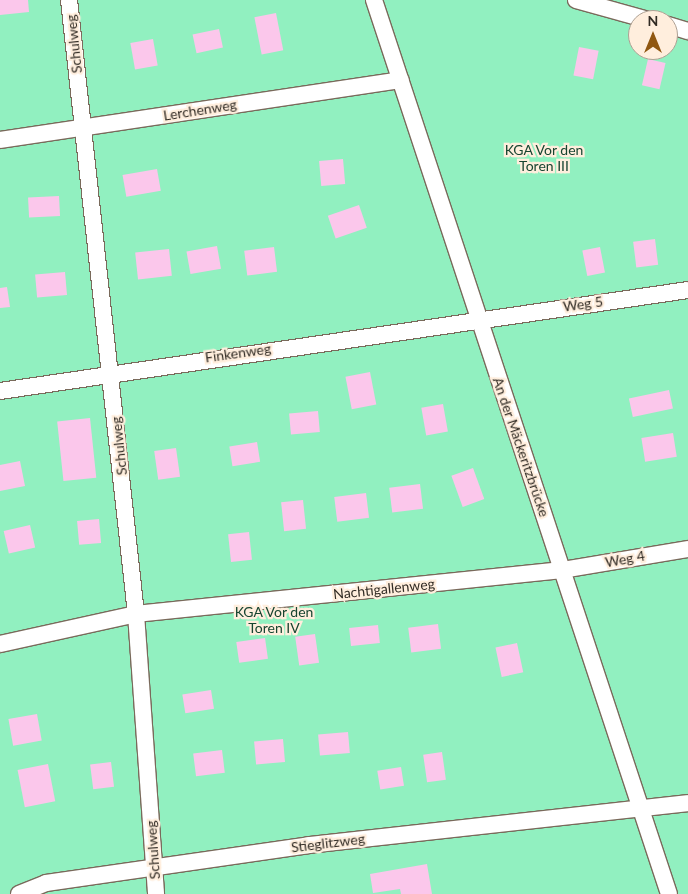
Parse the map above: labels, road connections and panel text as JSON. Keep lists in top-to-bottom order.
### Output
{
  "streets": {
    "lane": [
      "Schulweg",
      "Lerchenweg",
      "Weg 5",
      "Finkenweg",
      "An der Mäckeritzbrücke",
      "Weg 4",
      "Nachtigallenweg",
      "Stieglitzweg"
    ]
  },
  "crossings": [
    ["Schulweg", "Lerchenweg"],
    ["Schulweg", "Finkenweg"],
    ["Schulweg", "Nachtigallenweg"],
    ["Schulweg", "Stieglitzweg"],
    ["Lerchenweg", "An der Mäckeritzbrücke"],
    ["Weg 5", "Finkenweg"],
    ["Weg 5", "An der Mäckeritzbrücke"],
    ["Finkenweg", "An der Mäckeritzbrücke"],
    ["An der Mäckeritzbrücke", "Weg 4"],
    ["An der Mäckeritzbrücke", "Nachtigallenweg"],
    ["An der Mäckeritzbrücke", "Stieglitzweg"],
    ["Weg 4", "Nachtigallenweg"]
  ],
  "parks": ["KGA Vor den Toren III", "KGA Vor den Toren IV"],
  "north": "top"
}
